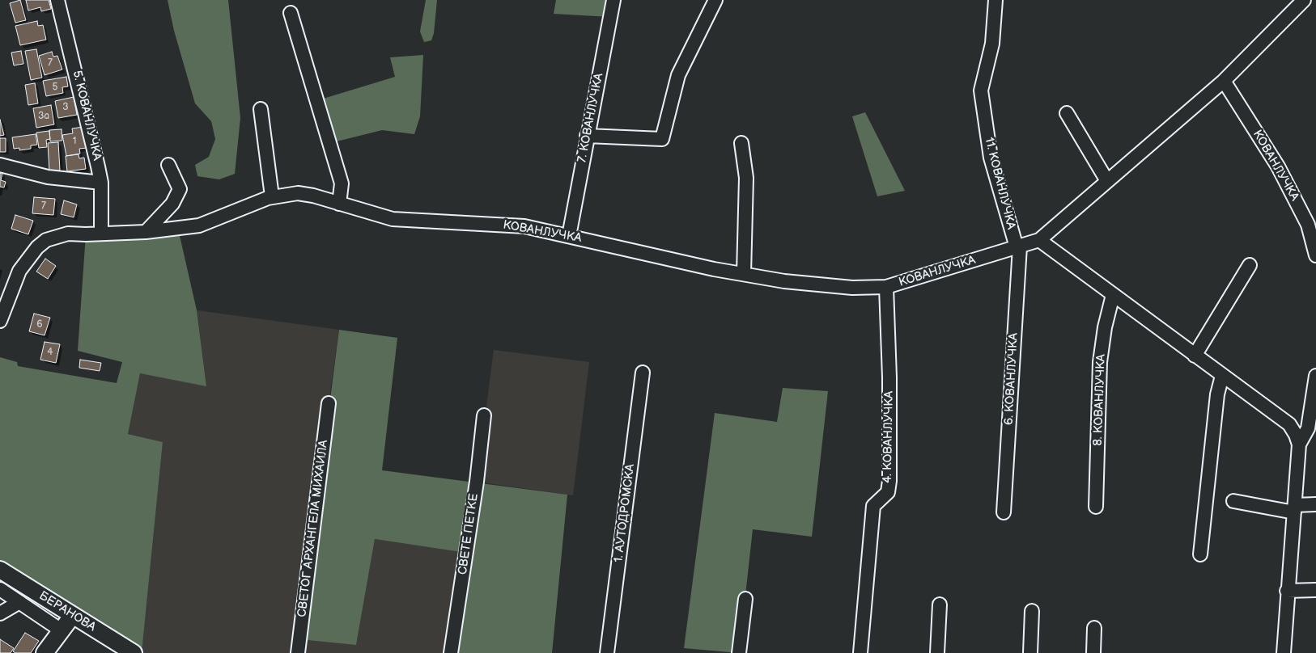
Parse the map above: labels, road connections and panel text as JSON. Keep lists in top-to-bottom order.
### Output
{
  "streets": {
    "main road": ["БЕРАНОВА"],
    "street": [
      "5. КОВАНЛУЧКА",
      "7. КОВАНЛУЧКА",
      "КОВАНЛУЧКА",
      "11. КОВАНЛУЧКА",
      "6. КОВАНЛУЧКА",
      "8. КОВАНЛУЧКА",
      "4. КОВАНЛУЧКА",
      "1. АУТОДРОМСКА",
      "СВЕТОГ АРХАНГЕЛА МИХАИЛА",
      "СВЕТЕ ПЕТКЕ"
    ]
  },
  "crossings": [
    ["5. КОВАНЛУЧКА", "КОВАНЛУЧКА"],
    ["7. КОВАНЛУЧКА", "КОВАНЛУЧКА"],
    ["КОВАНЛУЧКА", "11. КОВАНЛУЧКА"],
    ["КОВАНЛУЧКА", "6. КОВАНЛУЧКА"],
    ["КОВАНЛУЧКА", "4. КОВАНЛУЧКА"],
    ["11. КОВАНЛУЧКА", "6. КОВАНЛУЧКА"]
  ],
  "house_numbers": [
    "7",
    "5",
    "3",
    "3a",
    "1",
    "7",
    "6",
    "4"
  ]
}
